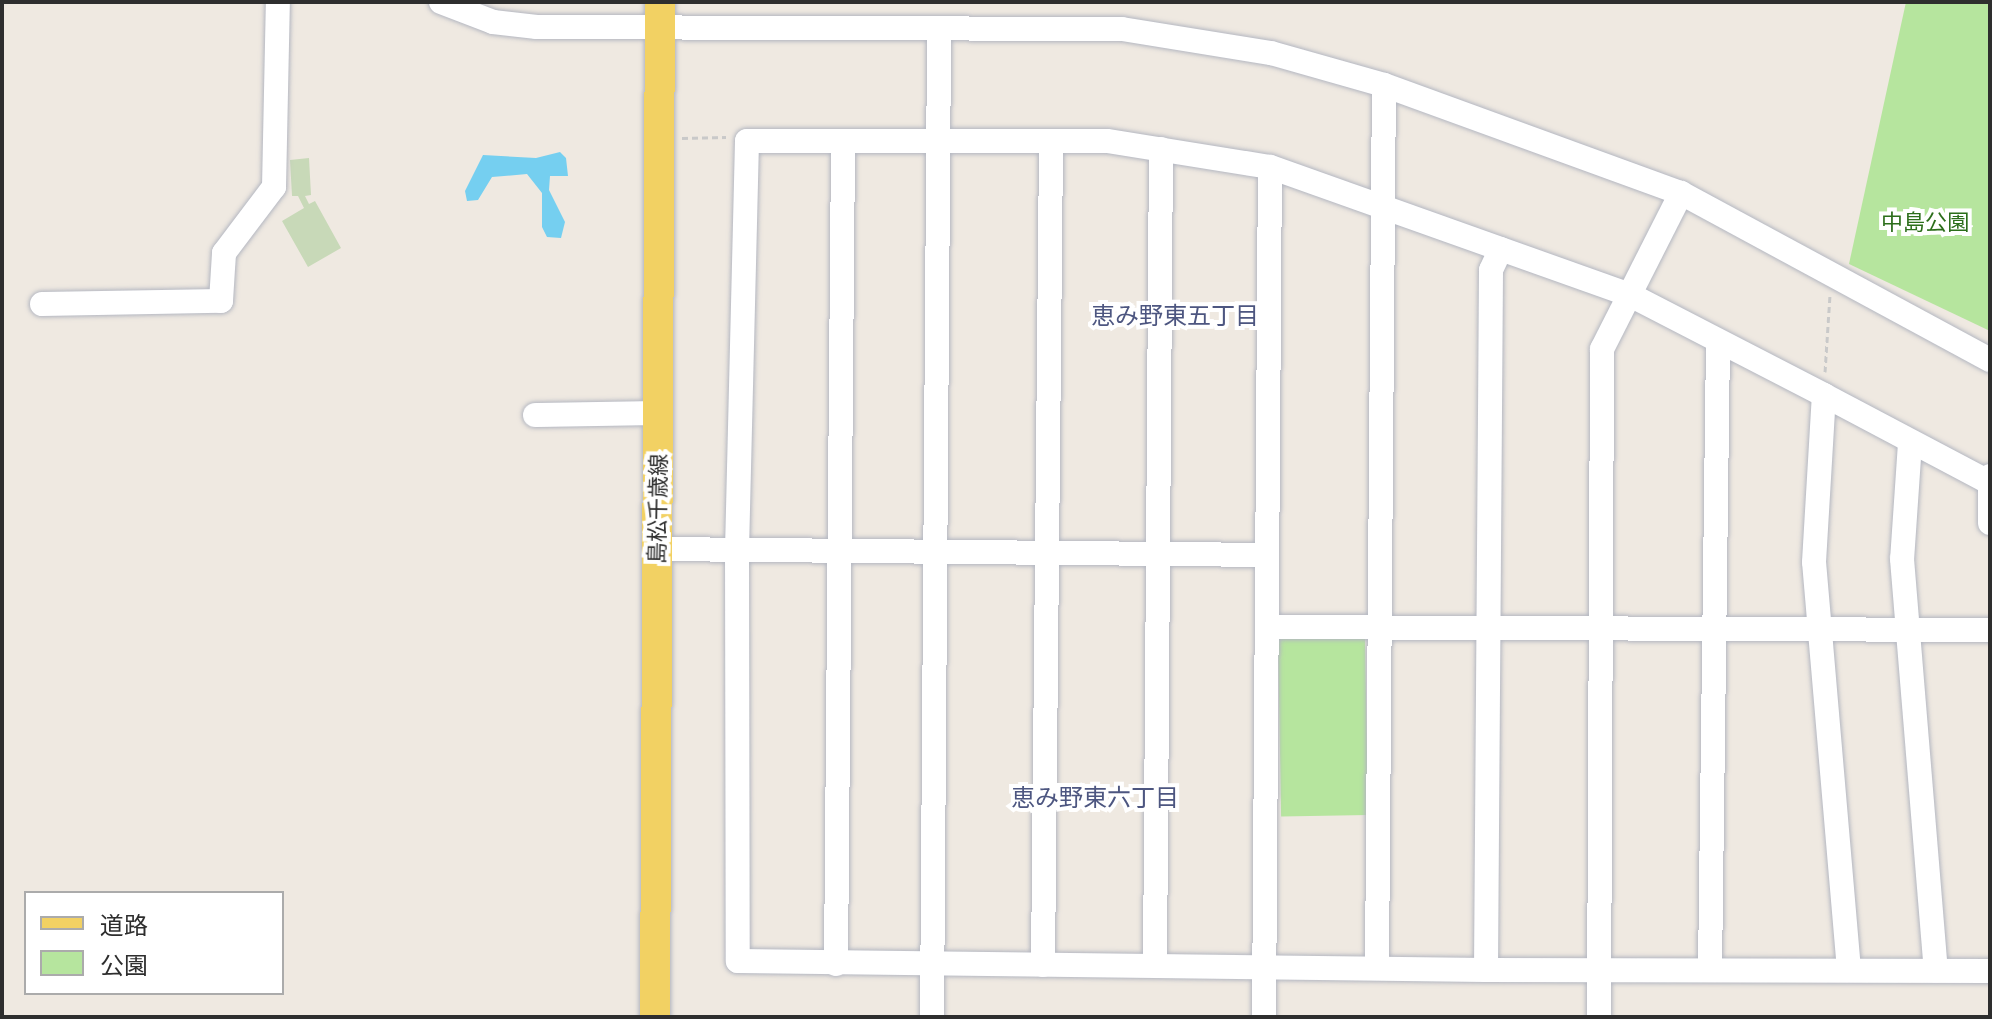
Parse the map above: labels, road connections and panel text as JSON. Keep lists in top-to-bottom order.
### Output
{
  "streets": {
    "main road": ["島松千歳線"]
  },
  "districts": ["恵み野東五丁目", "恵み野東六丁目"],
  "parks": ["中島公園"],
  "legend": ["道路", "公園"]
}
